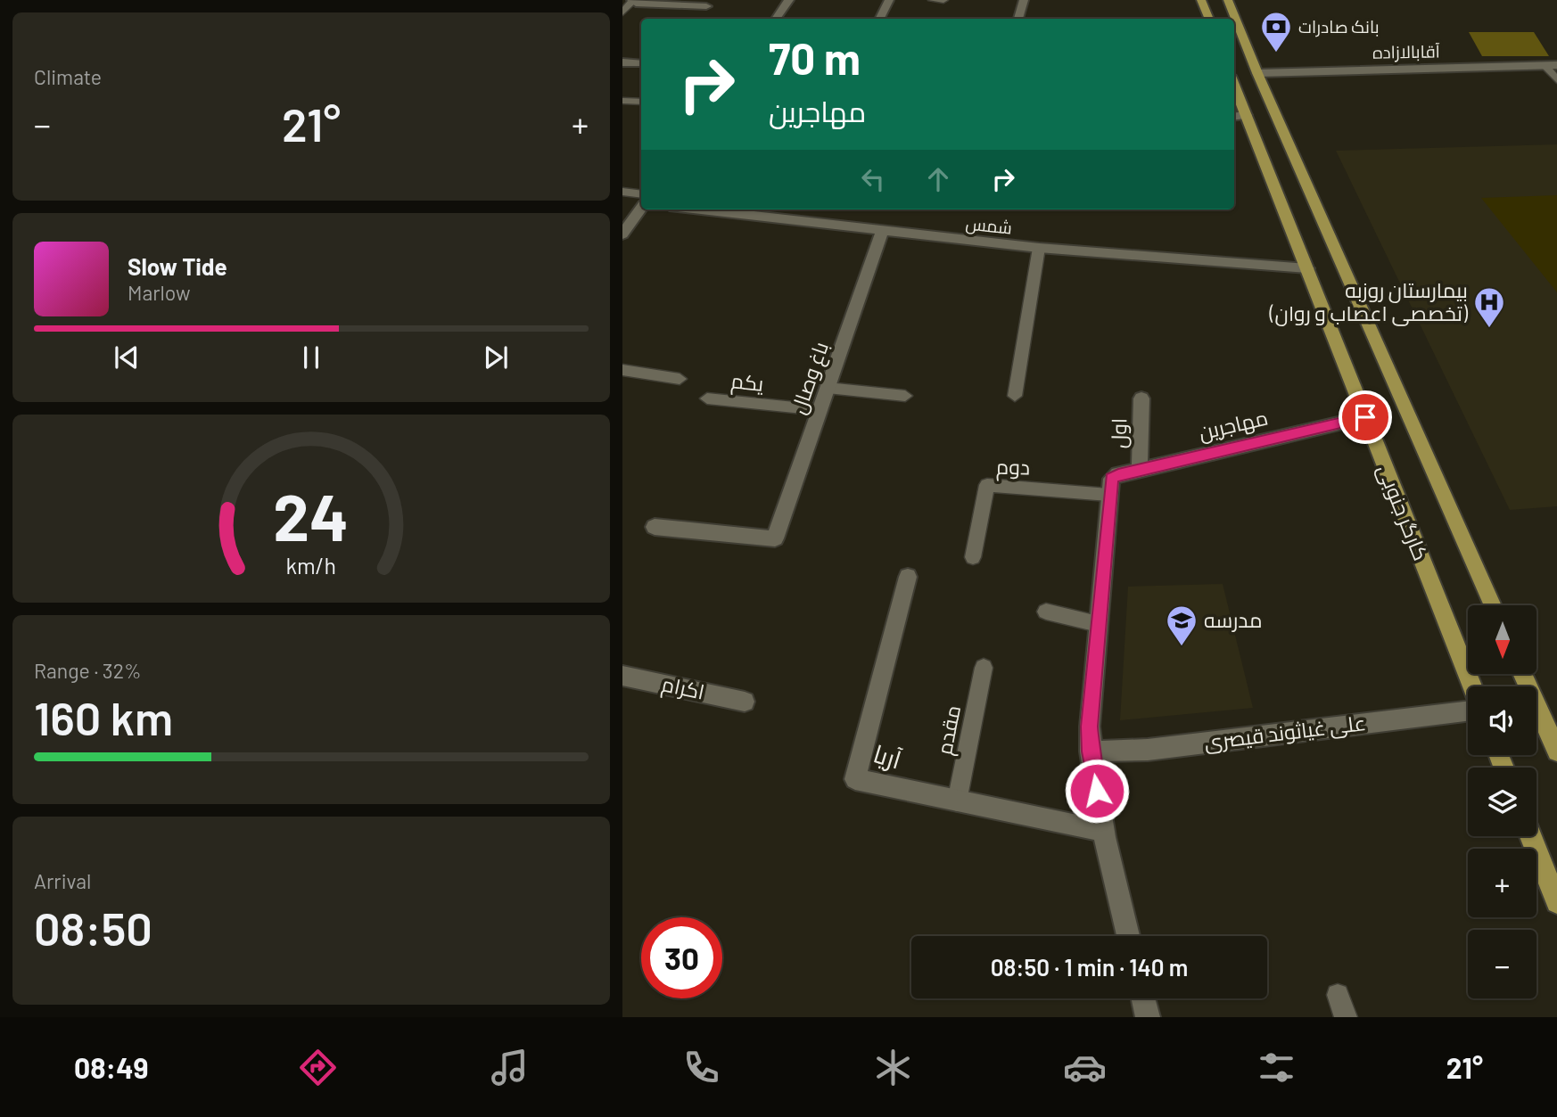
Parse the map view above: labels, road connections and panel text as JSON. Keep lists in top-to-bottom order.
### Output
{
  "streets": {
    "main road": ["کارگر جنوبی"],
    "street": [
      "آقابالازاده",
      "شمس",
      "باغ وصال",
      "مهاجرین",
      "اول",
      "اکرام",
      "علی غیاثوند قیصری",
      "آریا"
    ],
    "lane": ["یکم", "دوم", "مقدم"]
  },
  "crossings": [
    ["شمس", "باغ وصال"],
    ["شمس", "کارگر جنوبی"],
    ["باغ وصال", "یکم"],
    ["مهاجرین", "اول"],
    ["مهاجرین", "دوم"],
    ["مهاجرین", "کارگر جنوبی"],
    ["مقدم", "آریا"]
  ],
  "places": {
    "bank": ["بانک صادرات"],
    "hospital": ["بیمارستان روزبه (تخصصی اعصاب و روان)"],
    "school or university": ["مدرسه"]
  },
  "north": "bottom",
  "page": {
    "tile": [
      "Climate",
      ["Range · 32%", "160 km"],
      ["Arrival", "08:50"]
    ],
    "turn": ["70 m", "مهاجرین"],
    "heat": ["−", "21°", "+"],
    "song": ["Slow Tide", "Marlow"],
    "map_buttons": ["+", "−"],
    "limit": "30",
    "trip": "08:50 · 1 min · 140 m",
    "tabs": ["08:49", "21°"],
    "gauge": ["24", "km/h"]
  }
}
